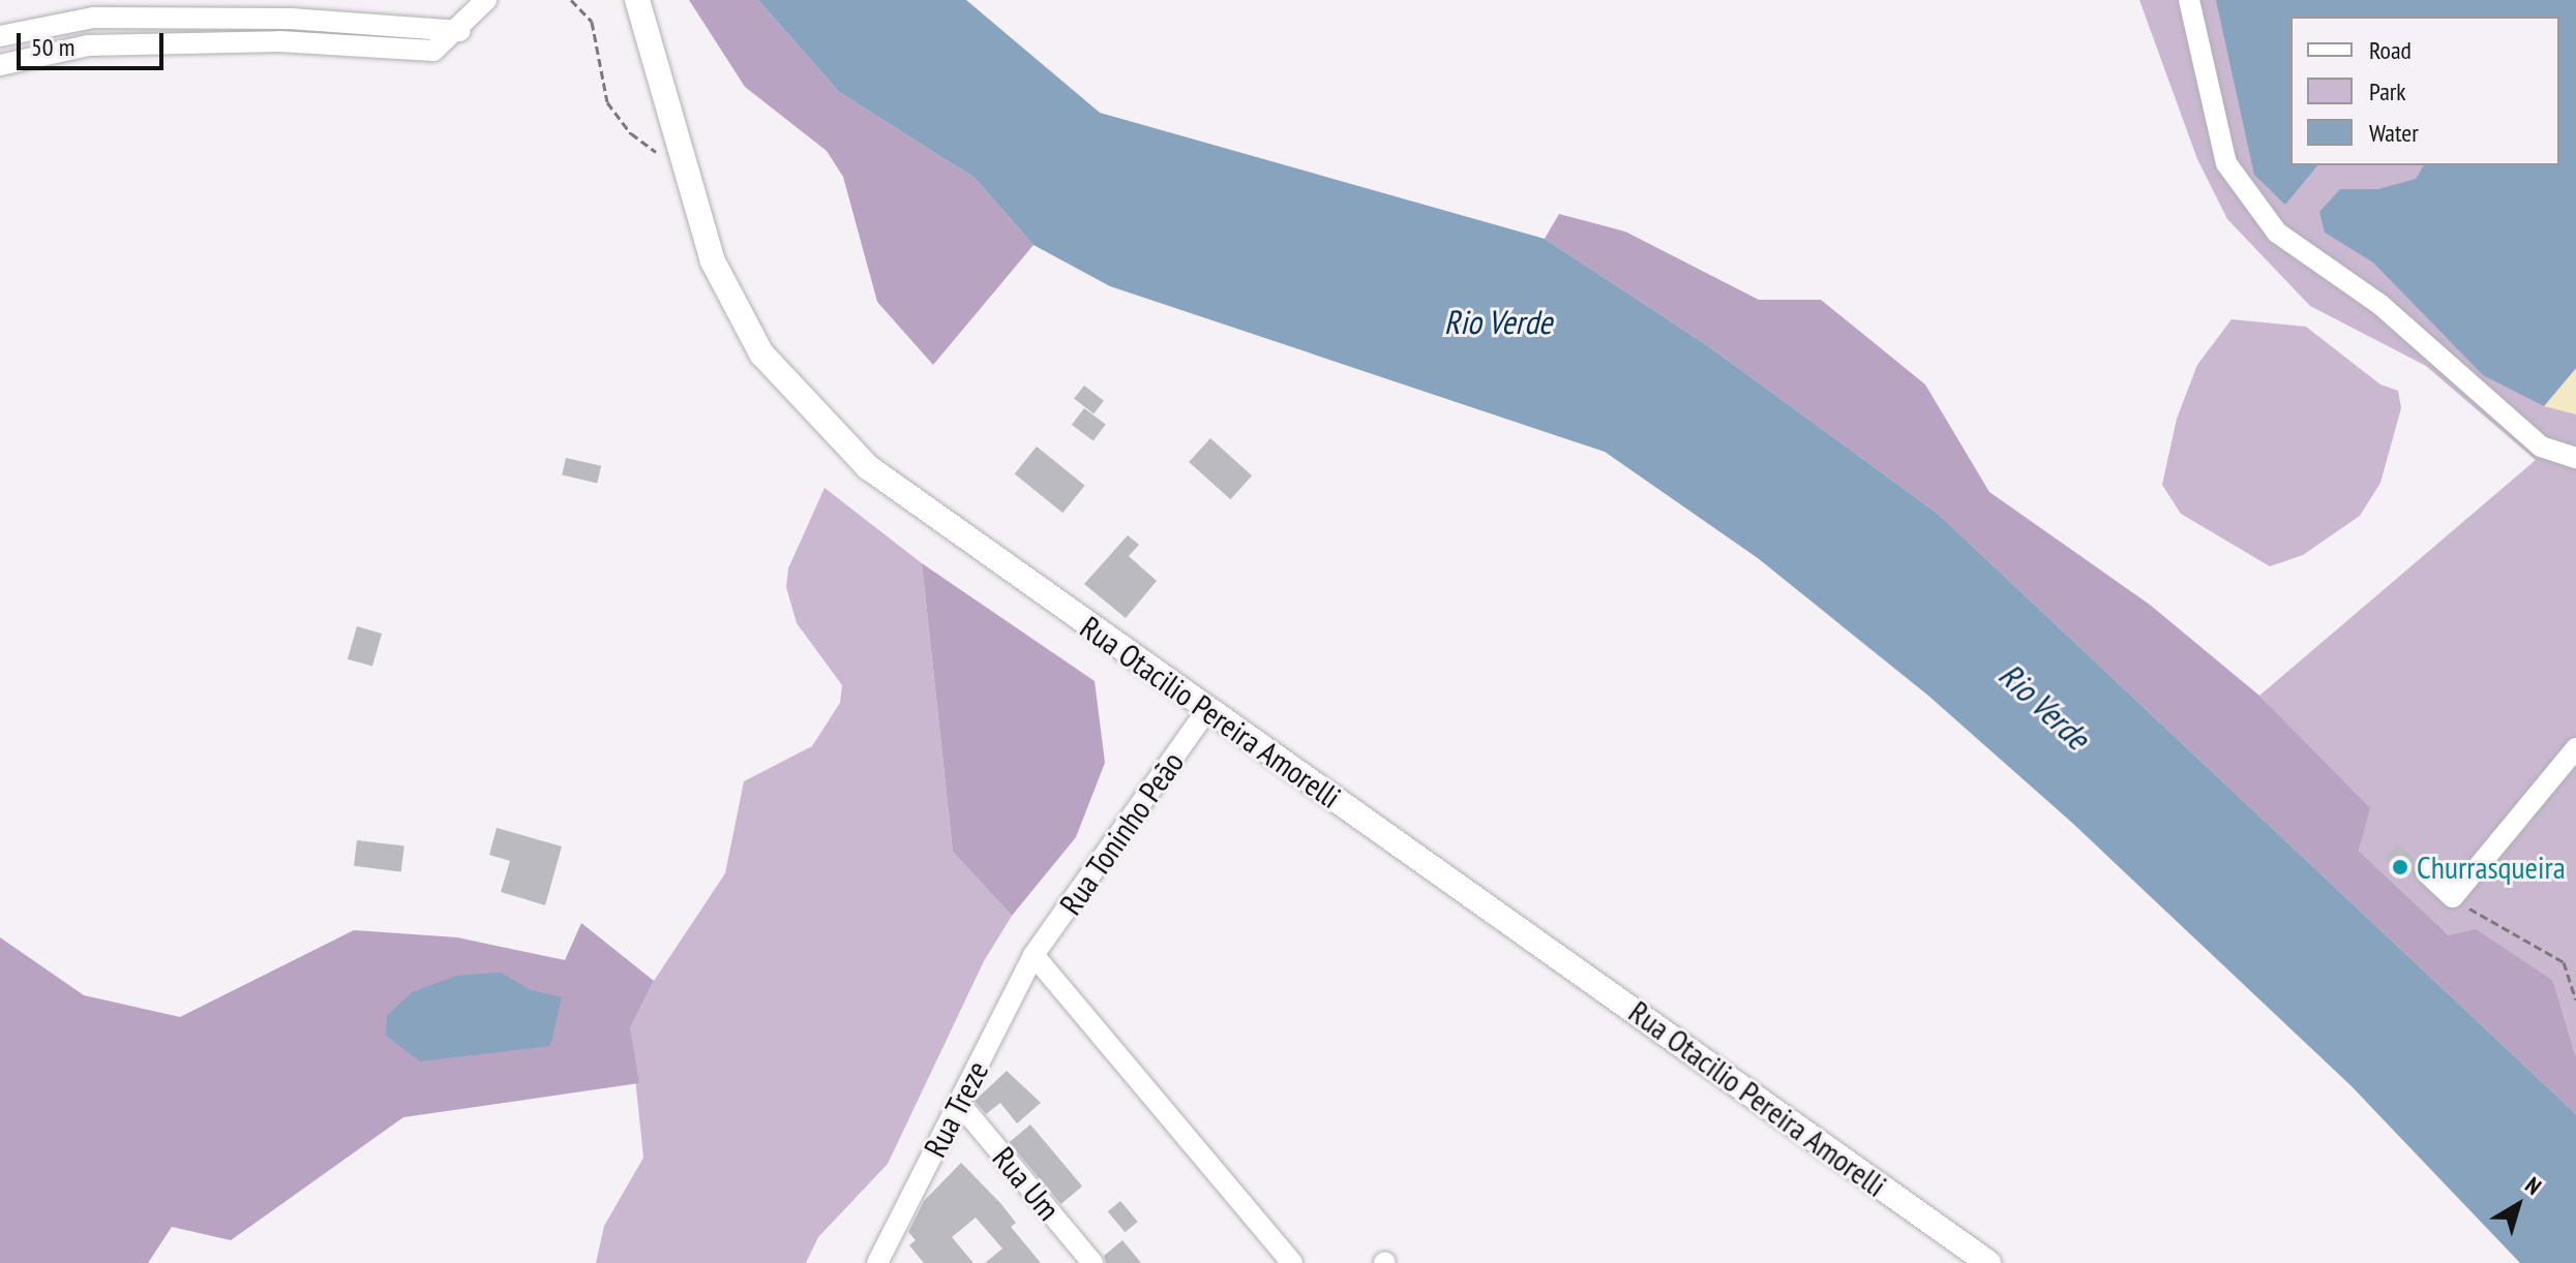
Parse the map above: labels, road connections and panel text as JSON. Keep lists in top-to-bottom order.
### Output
{
  "streets": {
    "main road": ["Rua Otacilio Pereira Amorelli"],
    "street": ["Rua Toninho Peão", "Rua Treze", "Rua Um"]
  },
  "crossings": [
    ["Rua Otacilio Pereira Amorelli", "Rua Toninho Peão"],
    ["Rua Toninho Peão", "Rua Treze"],
    ["Rua Treze", "Rua Um"]
  ],
  "water": ["Rio Verde"],
  "places": ["Churrasqueira"],
  "legend": ["Road", "Park", "Water"],
  "scale_bar": "50 m",
  "north": "top right"
}
